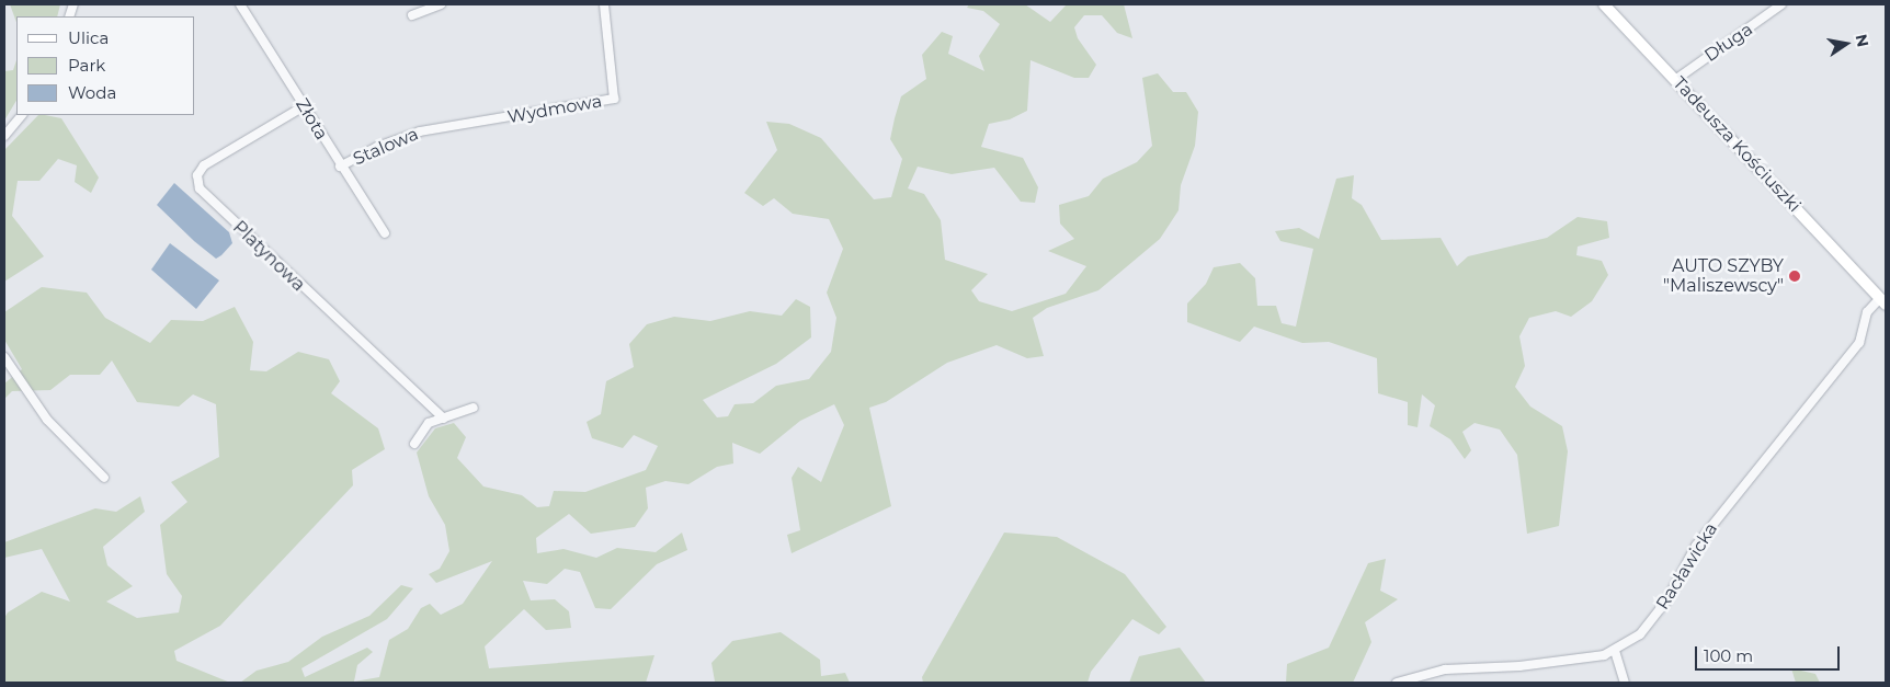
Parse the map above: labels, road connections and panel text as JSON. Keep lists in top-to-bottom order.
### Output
{
  "streets": {
    "main road": ["Tadeusza Kościuszki"],
    "street": [
      "Długa",
      "Wydmowa",
      "Złota",
      "Stalowa",
      "Platynowa",
      "Racławicka"
    ]
  },
  "crossings": [
    ["Długa", "Tadeusza Kościuszki"],
    ["Wydmowa", "Stalowa"],
    ["Złota", "Stalowa"],
    ["Złota", "Platynowa"],
    ["Tadeusza Kościuszki", "Racławicka"]
  ],
  "places": ["AUTO SZYBY \"Maliszewscy\""],
  "legend": ["Ulica", "Park", "Woda"],
  "scale_bar": "100 m",
  "north": "right"
}
